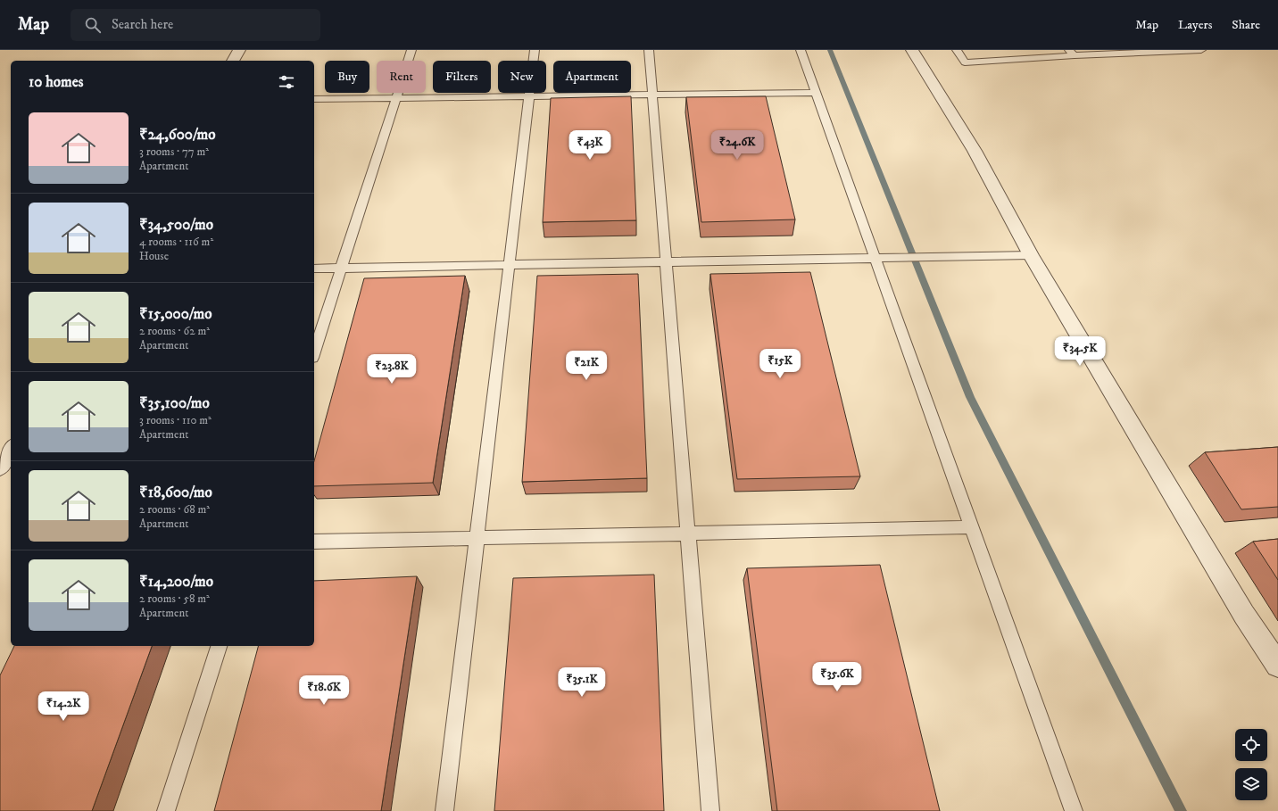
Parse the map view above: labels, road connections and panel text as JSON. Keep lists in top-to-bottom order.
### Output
{
  "page": {
    "header": "Map",
    "search": "Search here",
    "nav": ["Map", "Layers", "Share"],
    "chip": [
      "Buy",
      "Rent",
      "Filters",
      "New",
      "Apartment"
    ],
    "heading": "10 homes",
    "list": [
      {
        "name": "₹24,600/mo",
        "note": "3 rooms · 77 m² · Apartment"
      },
      {
        "name": "₹34,500/mo",
        "note": "4 rooms · 116 m² · House"
      },
      {
        "name": "₹15,000/mo",
        "note": "2 rooms · 62 m² · Apartment"
      },
      {
        "name": "₹35,100/mo",
        "note": "3 rooms · 110 m² · Apartment"
      },
      {
        "name": "₹18,600/mo",
        "note": "2 rooms · 68 m² · Apartment"
      },
      {
        "name": "₹14,200/mo",
        "note": "2 rooms · 58 m² · Apartment"
      }
    ],
    "price": [
      "₹43K",
      "₹24.6K",
      "₹34.5K",
      "₹15K",
      "₹21K",
      "₹23.8K",
      "₹35.6K",
      "₹35.1K",
      "₹18.6K",
      "₹14.2K"
    ]
  }
}
